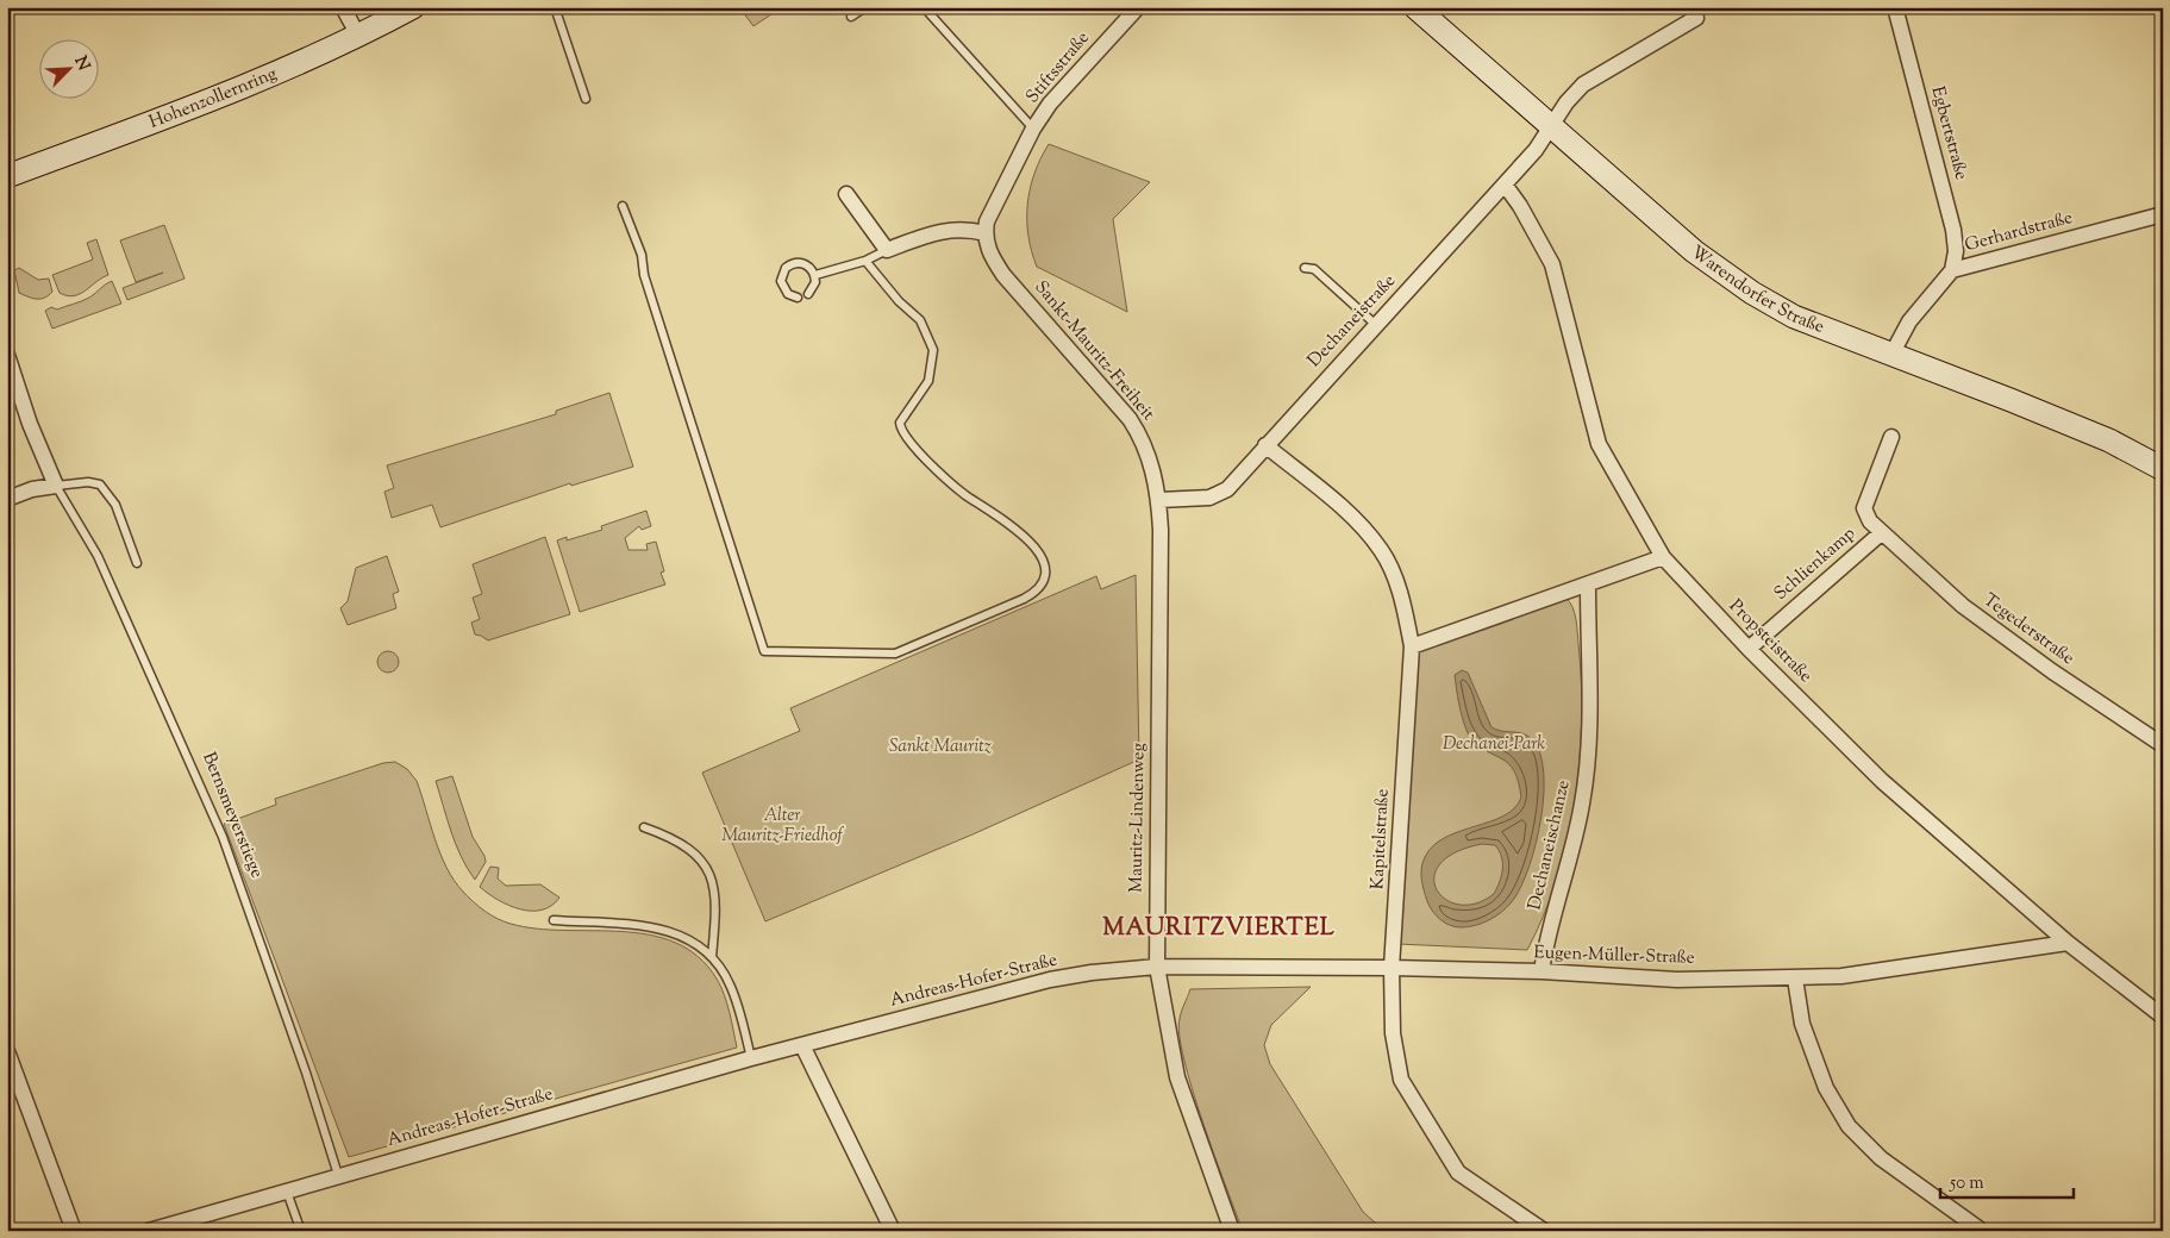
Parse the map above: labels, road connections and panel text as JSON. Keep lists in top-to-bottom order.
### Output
{
  "streets": {
    "main road": ["Hohenzollernring", "Warendorfer Straße"],
    "street": [
      "Stiftsstraße",
      "Egbertstraße",
      "Gerhardstraße",
      "Dechaneistraße",
      "Sankt-Mauritz-Freiheit",
      "Schlienkamp",
      "Tegederstraße",
      "Propsteistraße",
      "Bernsmeyerstiege",
      "Mauritz-Lindenweg",
      "Kapitelstraße",
      "Dechaneischanze",
      "Eugen-Müller-Straße",
      "Andreas-Hofer-Straße"
    ]
  },
  "crossings": [
    ["Egbertstraße", "Gerhardstraße"],
    ["Gerhardstraße", "Warendorfer Straße"],
    ["Warendorfer Straße", "Dechaneistraße"],
    ["Dechaneistraße", "Sankt-Mauritz-Freiheit"],
    ["Dechaneistraße", "Propsteistraße"],
    ["Dechaneistraße", "Mauritz-Lindenweg"],
    ["Dechaneistraße", "Kapitelstraße"],
    ["Sankt-Mauritz-Freiheit", "Mauritz-Lindenweg"],
    ["Schlienkamp", "Tegederstraße"],
    ["Schlienkamp", "Propsteistraße"],
    ["Propsteistraße", "Eugen-Müller-Straße"],
    ["Bernsmeyerstiege", "Andreas-Hofer-Straße"],
    ["Mauritz-Lindenweg", "Eugen-Müller-Straße"],
    ["Mauritz-Lindenweg", "Andreas-Hofer-Straße"],
    ["Kapitelstraße", "Eugen-Müller-Straße"],
    ["Dechaneischanze", "Eugen-Müller-Straße"],
    ["Eugen-Müller-Straße", "Andreas-Hofer-Straße"]
  ],
  "districts": ["MAURITZVIERTEL"],
  "parks": ["Dechanei-Park", "Sankt Mauritz", "Alter Mauritz-Friedhof"],
  "scale_bar": "50 m",
  "north": "top right"
}
